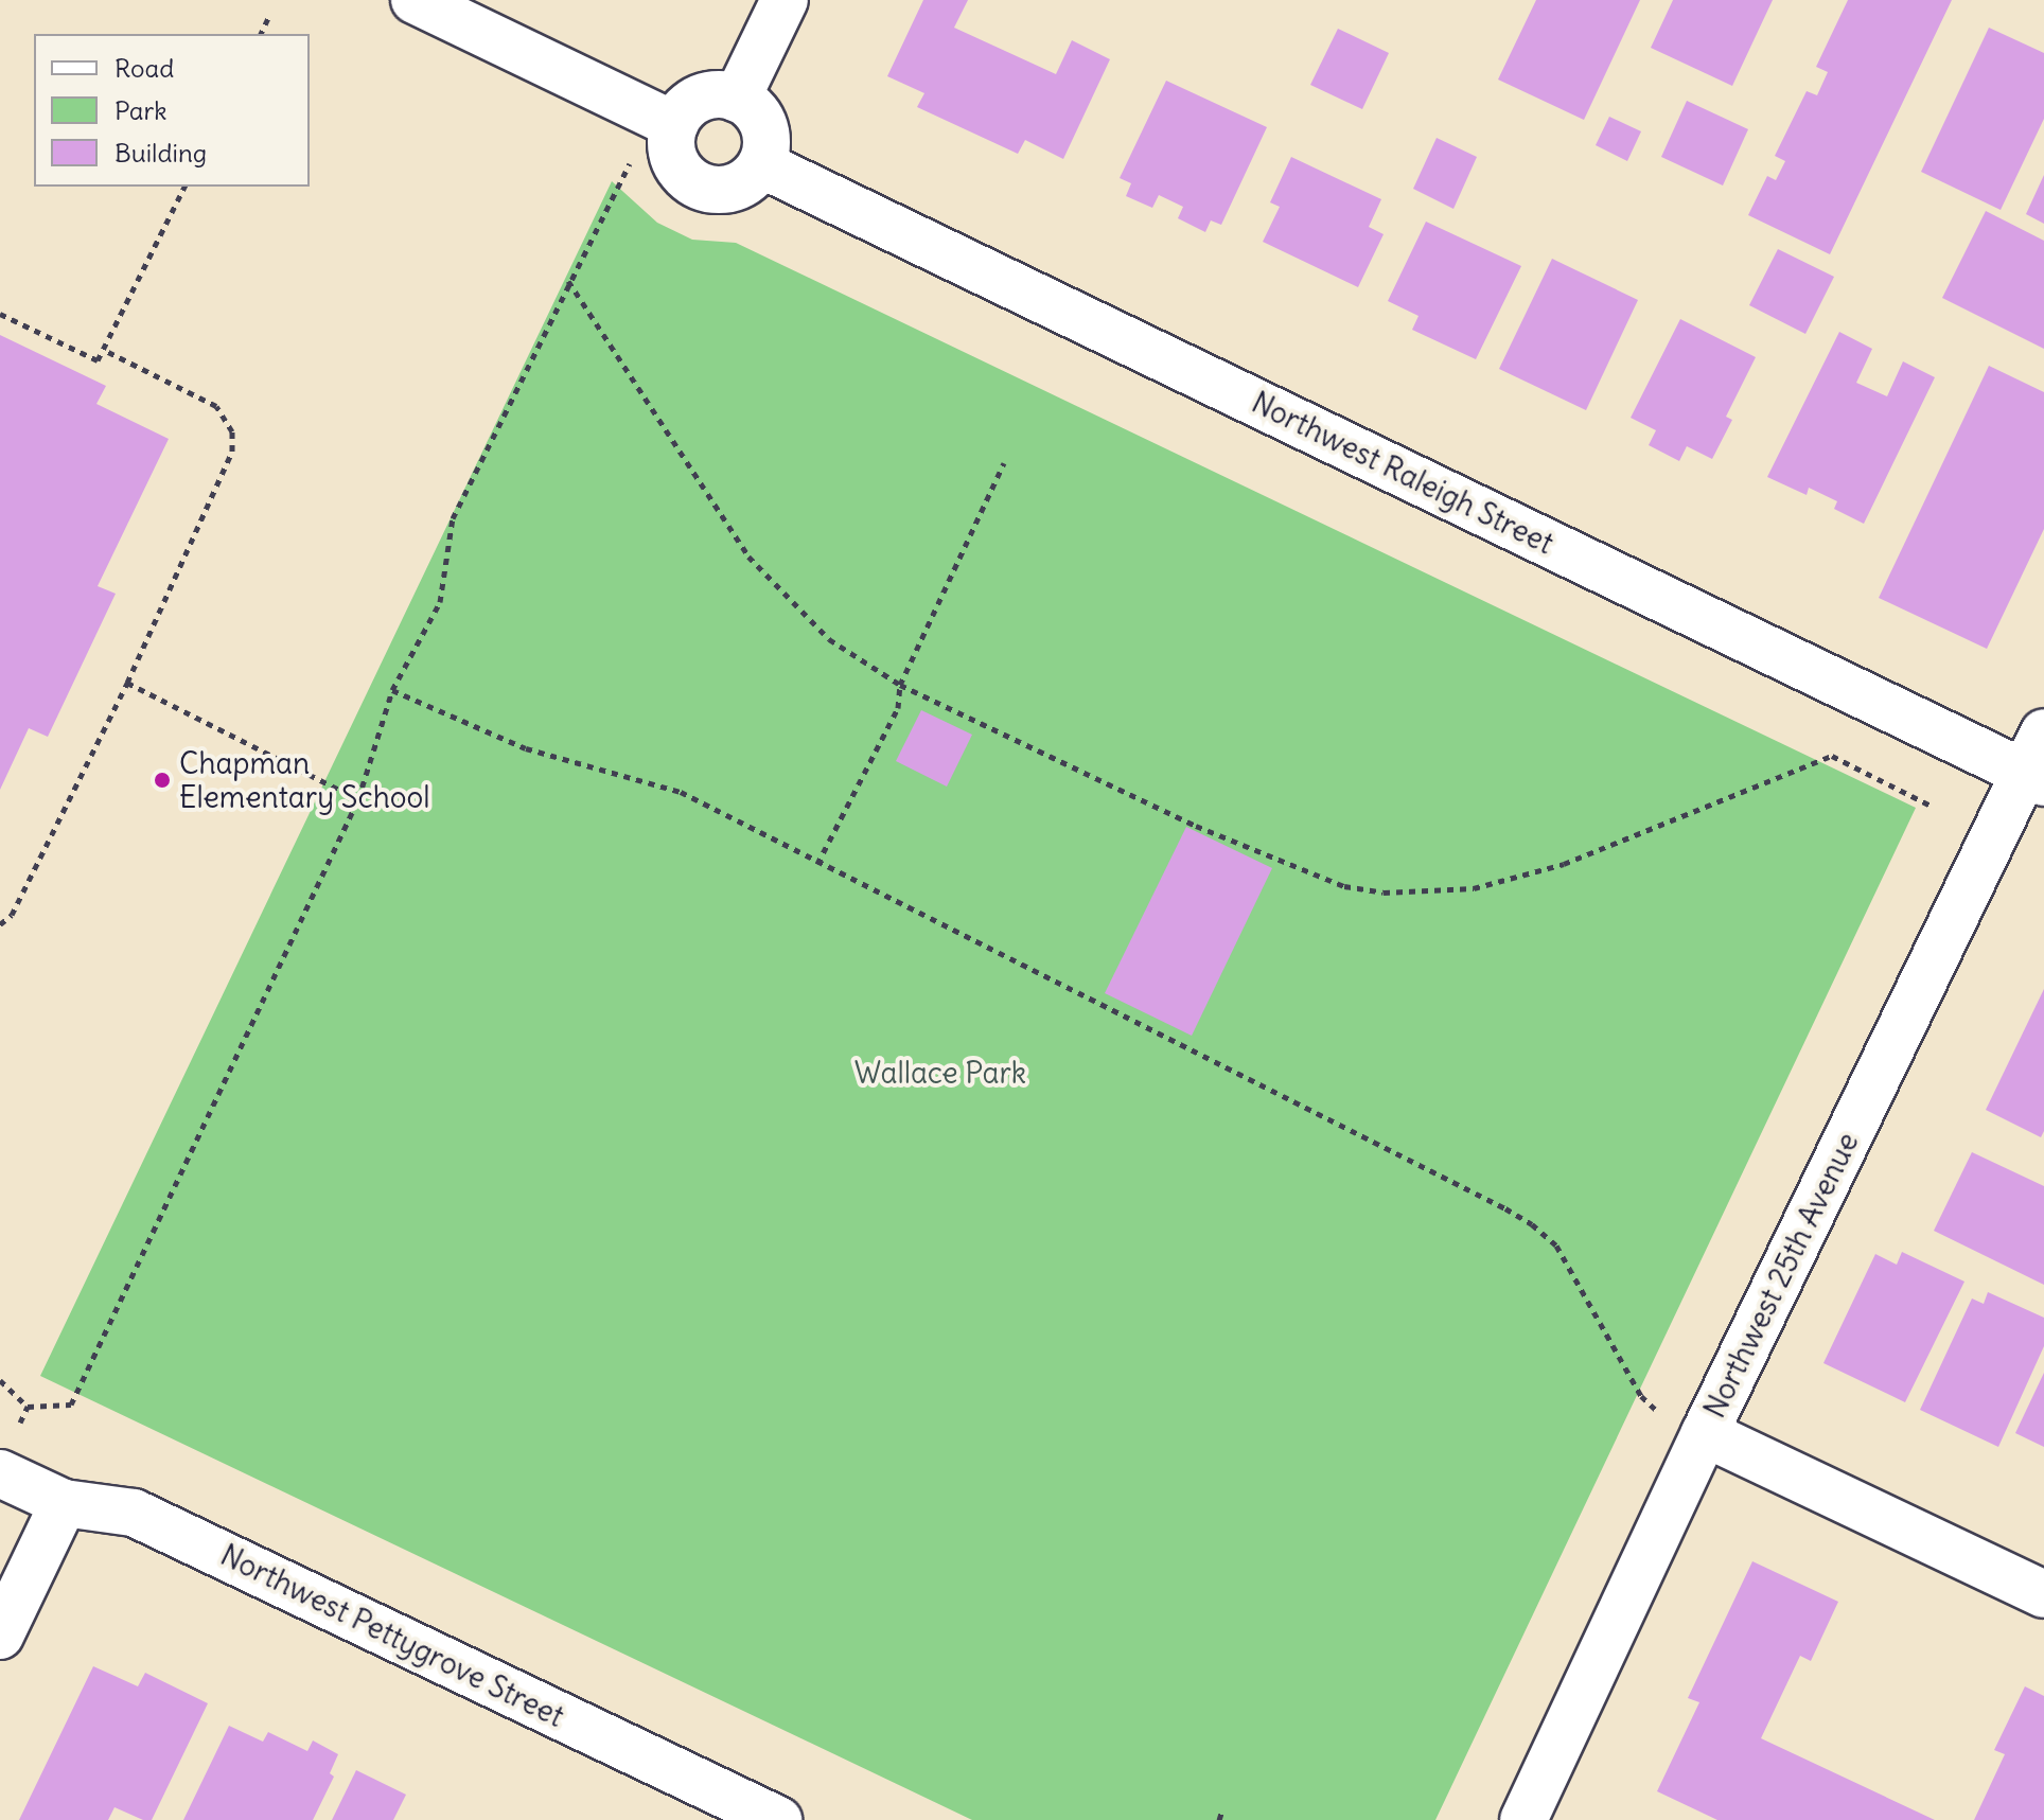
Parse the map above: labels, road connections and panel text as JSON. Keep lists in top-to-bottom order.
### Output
{
  "streets": {
    "street": ["Northwest Raleigh Street", "Northwest 25th Avenue", "Northwest Pettygrove Street"]
  },
  "crossings": [
    ["Northwest Raleigh Street", "Northwest 25th Avenue"]
  ],
  "parks": ["Wallace Park"],
  "places": ["Chapman Elementary School"],
  "legend": ["Road", "Park", "Building"]
}
